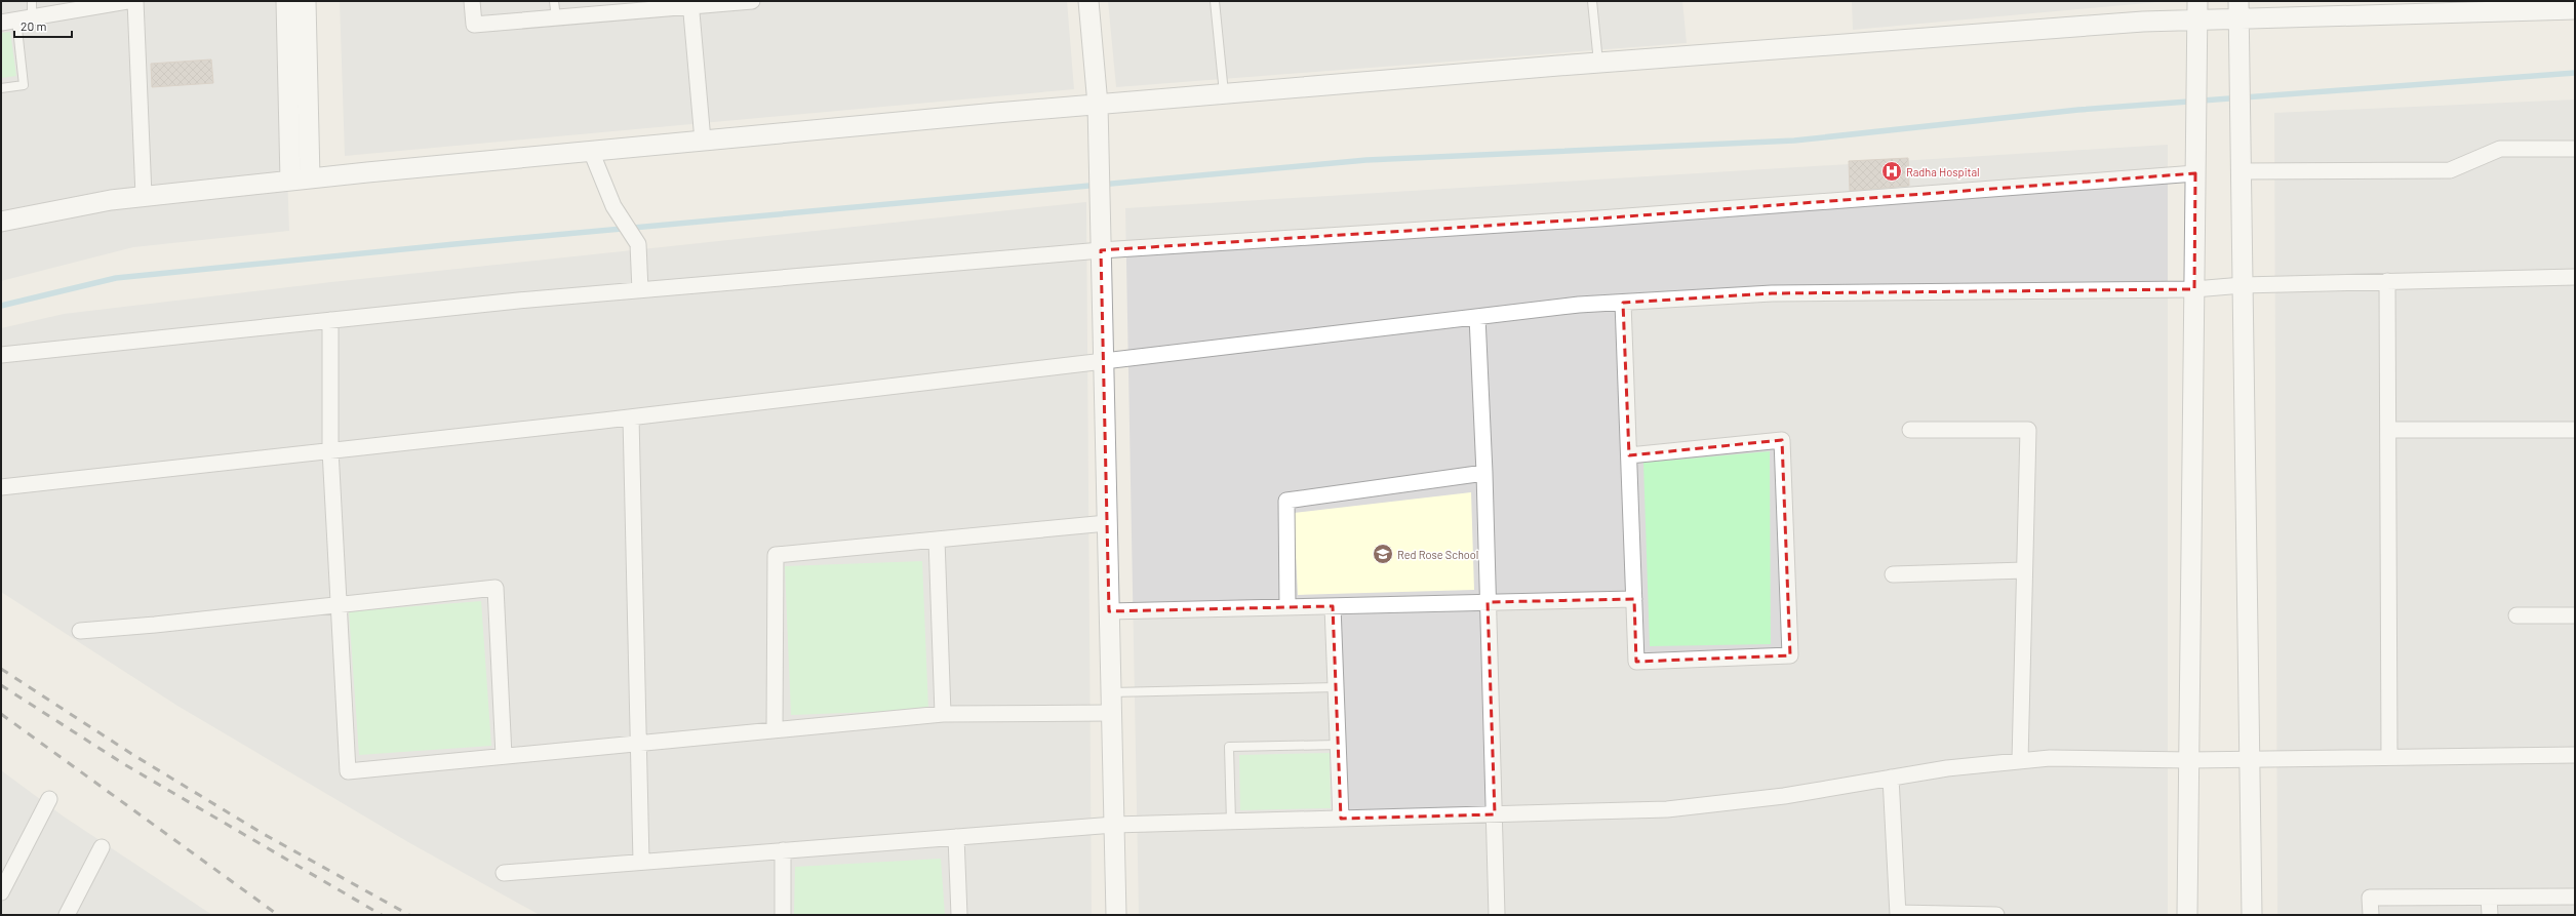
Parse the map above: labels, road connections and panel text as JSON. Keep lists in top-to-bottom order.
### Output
{
  "places": {
    "hospital": ["Radha Hospital"],
    "school or university": ["Red Rose School"]
  },
  "scale_bar": "20 m"
}
